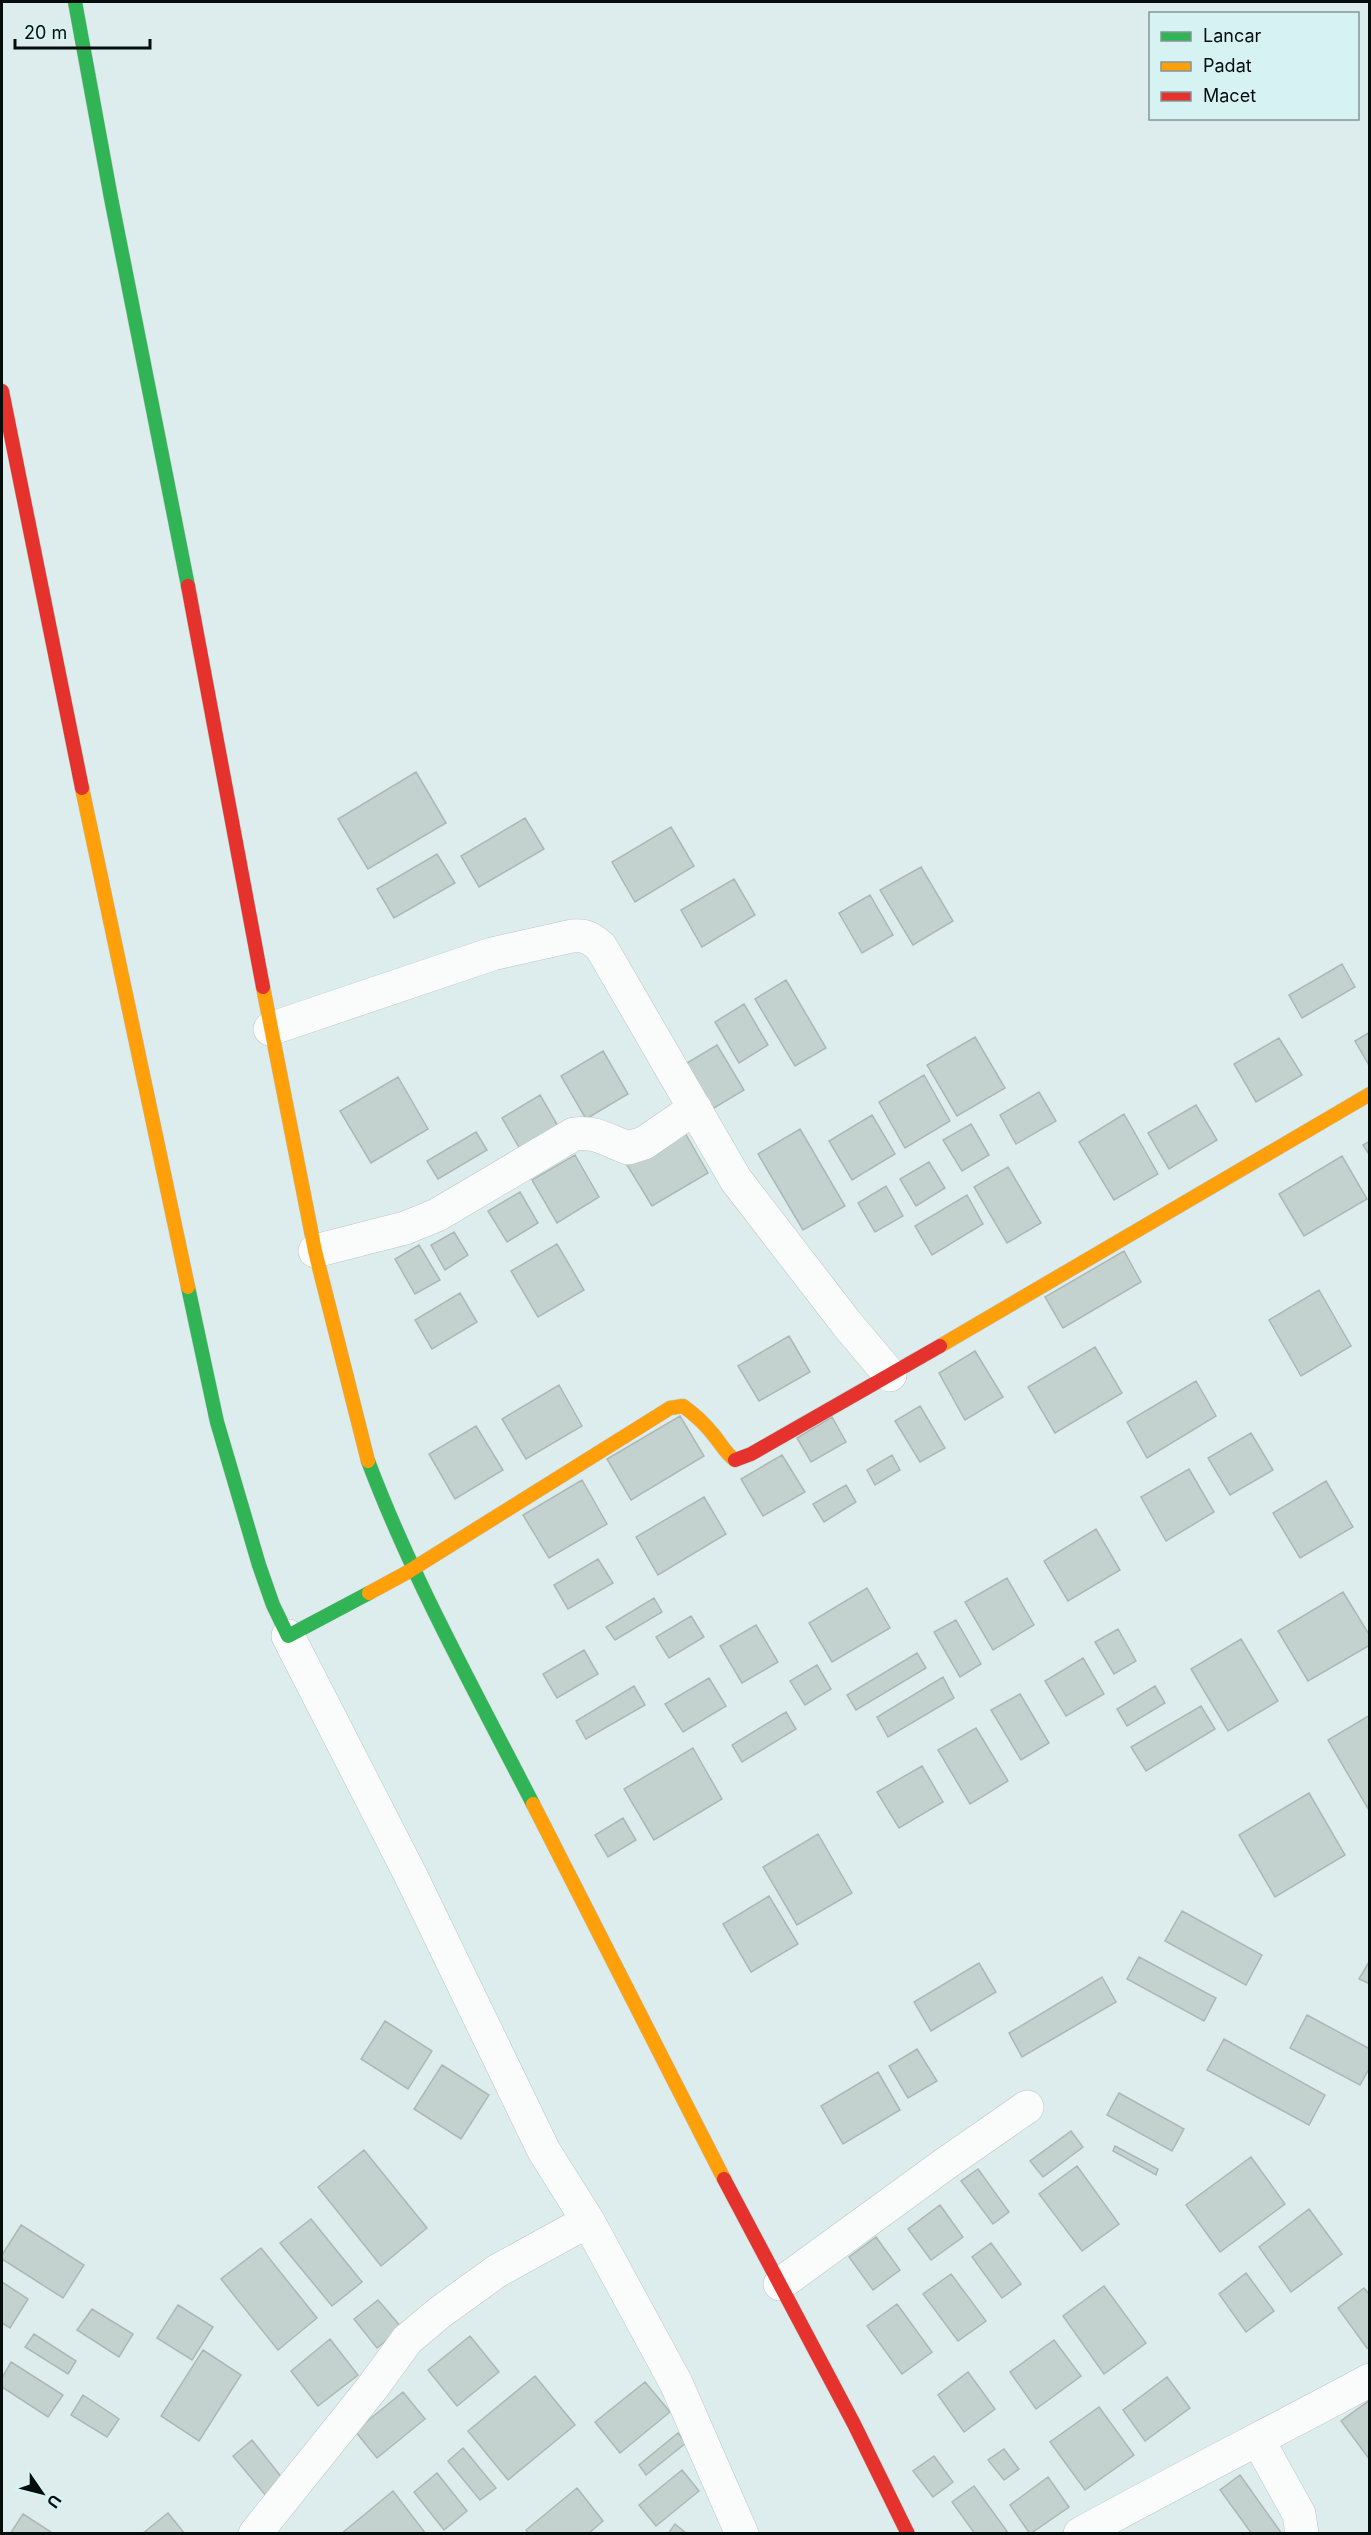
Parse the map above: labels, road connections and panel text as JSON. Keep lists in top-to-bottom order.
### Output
{
  "legend": ["Lancar", "Padat", "Macet"],
  "scale_bar": "20 m",
  "north": "bottom right"
}
